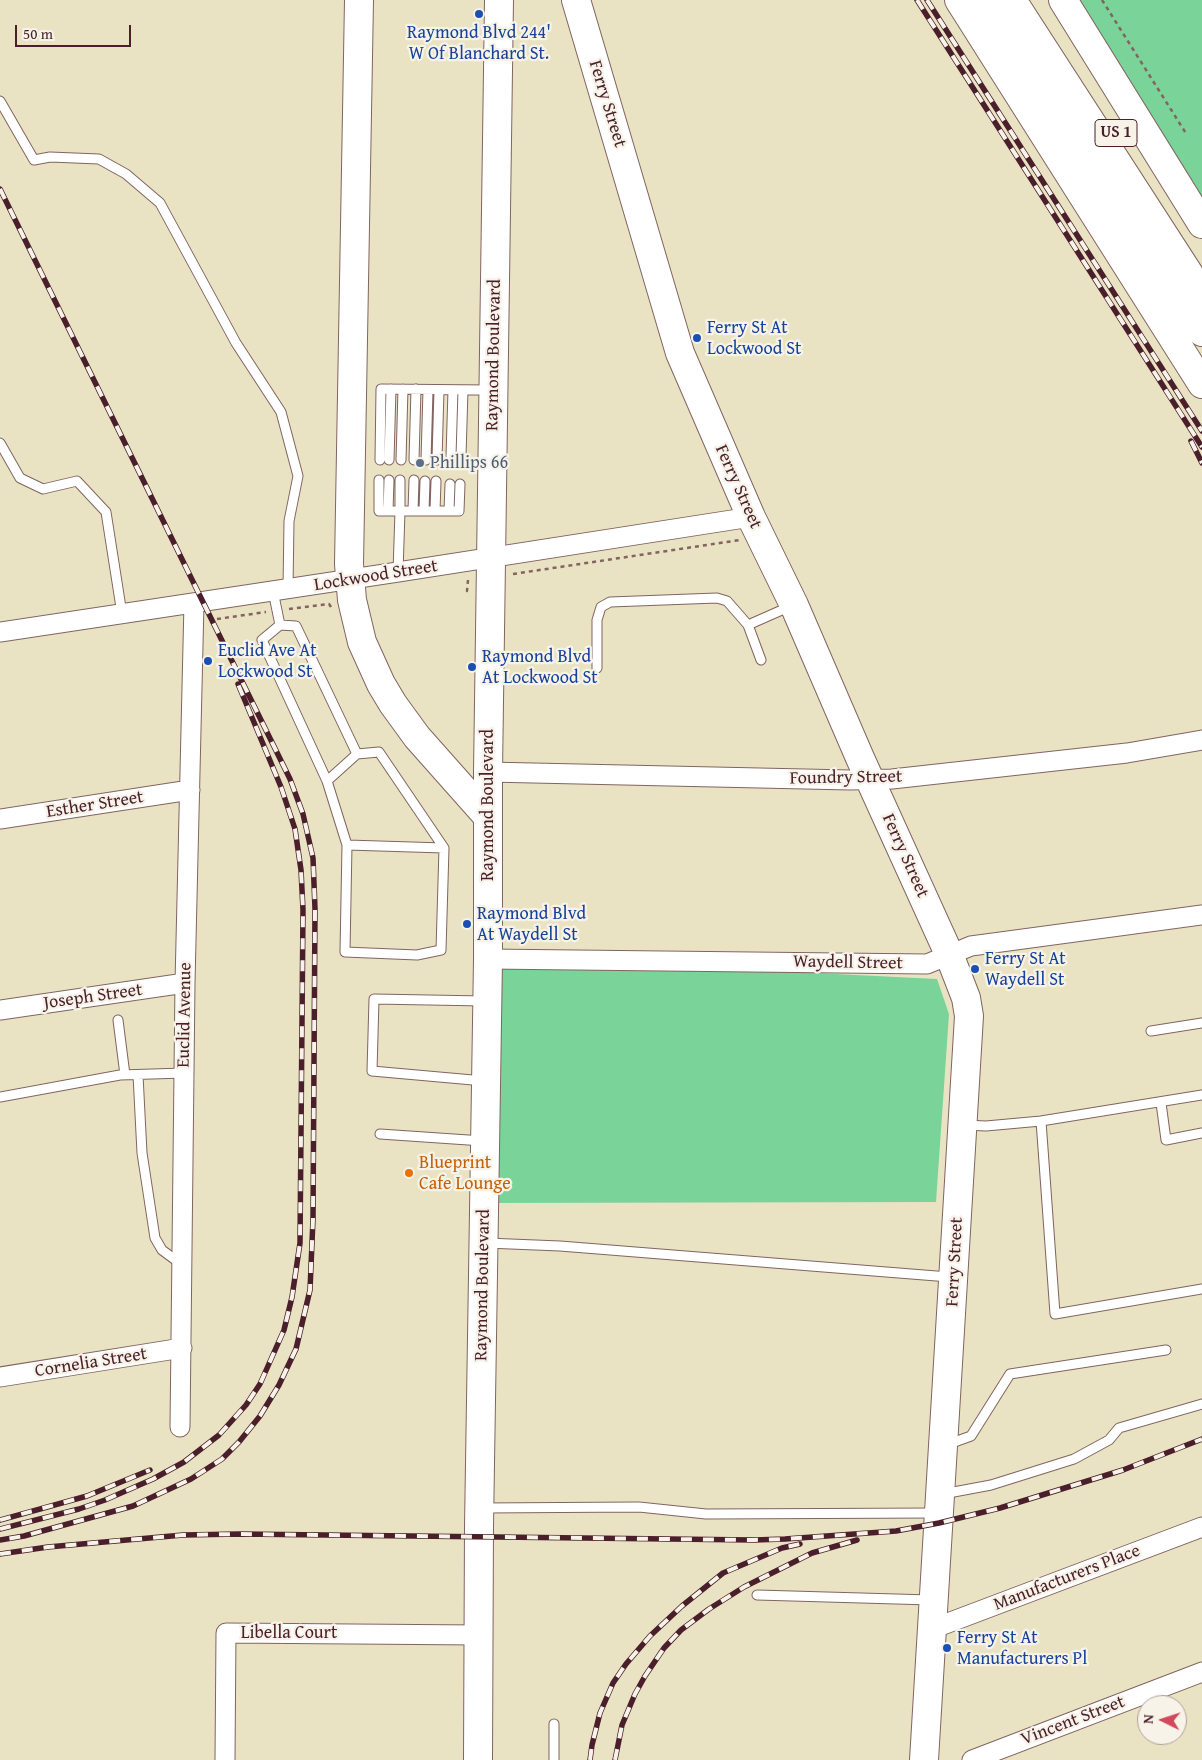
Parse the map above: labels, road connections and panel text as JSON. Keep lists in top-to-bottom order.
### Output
{
  "streets": {
    "main road": ["Ferry Street", "US 1", "Raymond Boulevard"],
    "street": [
      "Lockwood Street",
      "Foundry Street",
      "Esther Street",
      "Waydell Street",
      "Joseph Street",
      "Euclid Avenue",
      "Cornelia Street",
      "Manufacturers Place",
      "Libella Court",
      "Vincent Street"
    ]
  },
  "crossings": [
    ["Ferry Street", "Lockwood Street"],
    ["Ferry Street", "Foundry Street"],
    ["Ferry Street", "Waydell Street"],
    ["Ferry Street", "Manufacturers Place"],
    ["Raymond Boulevard", "Lockwood Street"],
    ["Raymond Boulevard", "Foundry Street"],
    ["Raymond Boulevard", "Waydell Street"],
    ["Raymond Boulevard", "Libella Court"],
    ["Lockwood Street", "Euclid Avenue"],
    ["Esther Street", "Euclid Avenue"],
    ["Joseph Street", "Euclid Avenue"],
    ["Euclid Avenue", "Cornelia Street"]
  ],
  "places": [
    "Raymond Blvd 244' W Of Blanchard St.",
    "Ferry St At Lockwood St",
    "Phillips 66",
    "Euclid Ave At Lockwood St",
    "Raymond Blvd At Lockwood St",
    "Raymond Blvd At Waydell St",
    "Ferry St At Waydell St",
    "Blueprint Cafe Lounge",
    "Ferry St At Manufacturers Pl"
  ],
  "scale_bar": "50 m",
  "north": "left"
}
